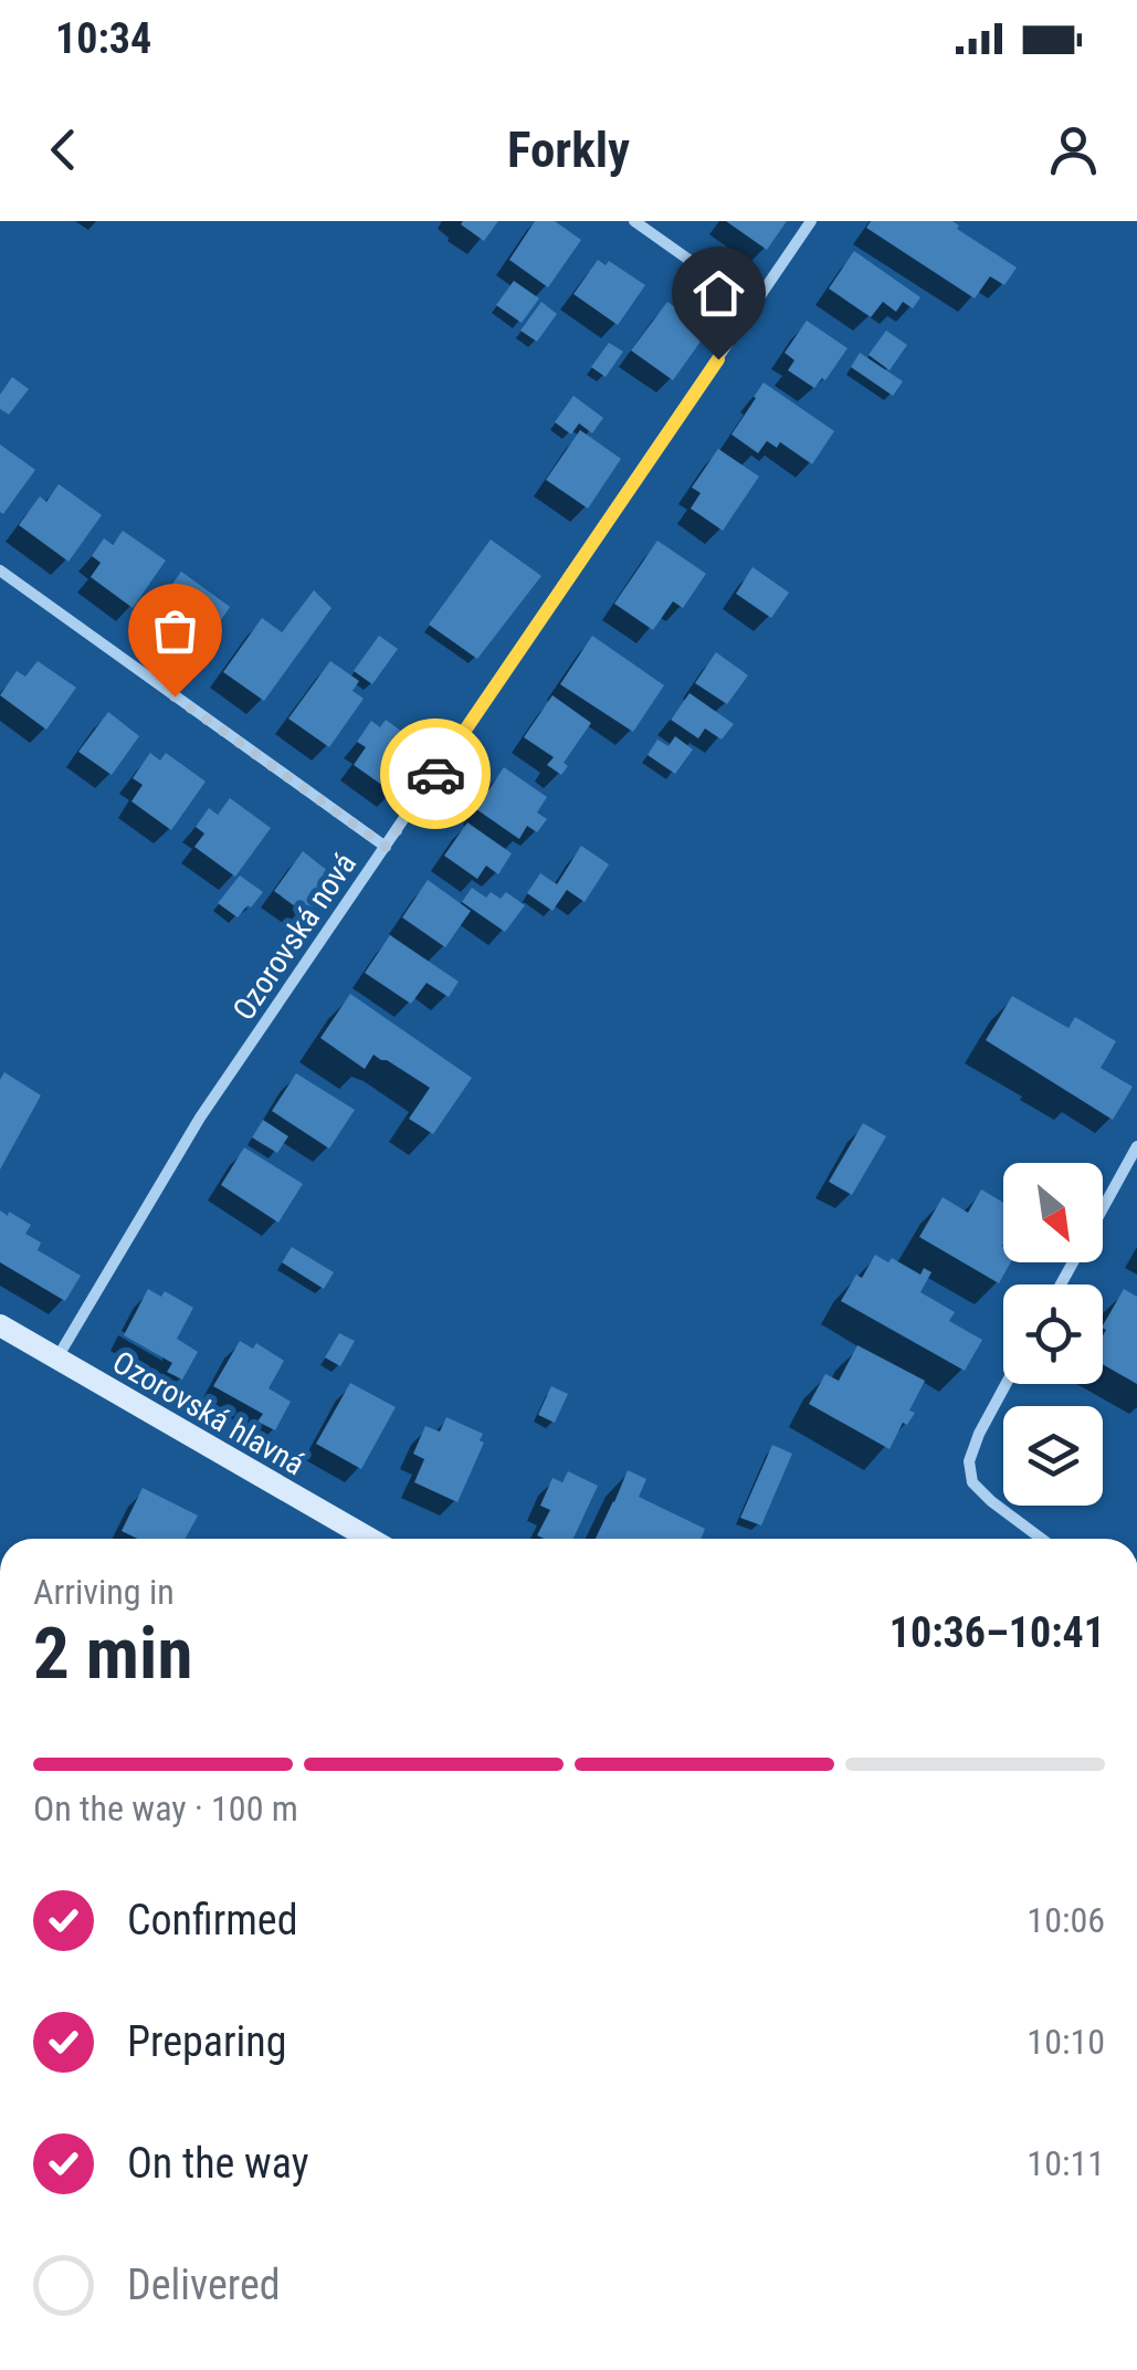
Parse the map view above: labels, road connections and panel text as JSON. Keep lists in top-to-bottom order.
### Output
{
  "streets": {
    "street": ["Ozorovská nová", "Ozorovská hlavná"]
  },
  "crossings": [
    ["Ozorovská nová", "Ozorovská hlavná"]
  ],
  "north": "bottom right",
  "page": {
    "status": "10:34",
    "header": "Forkly",
    "heading": ["2 min", "Arriving in", "10:36–10:41"],
    "bar": "On the way · 100 m",
    "list": [
      ["Confirmed", "10:06"],
      ["Preparing", "10:10"],
      ["On the way", "10:11"],
      "Delivered"
    ]
  }
}
